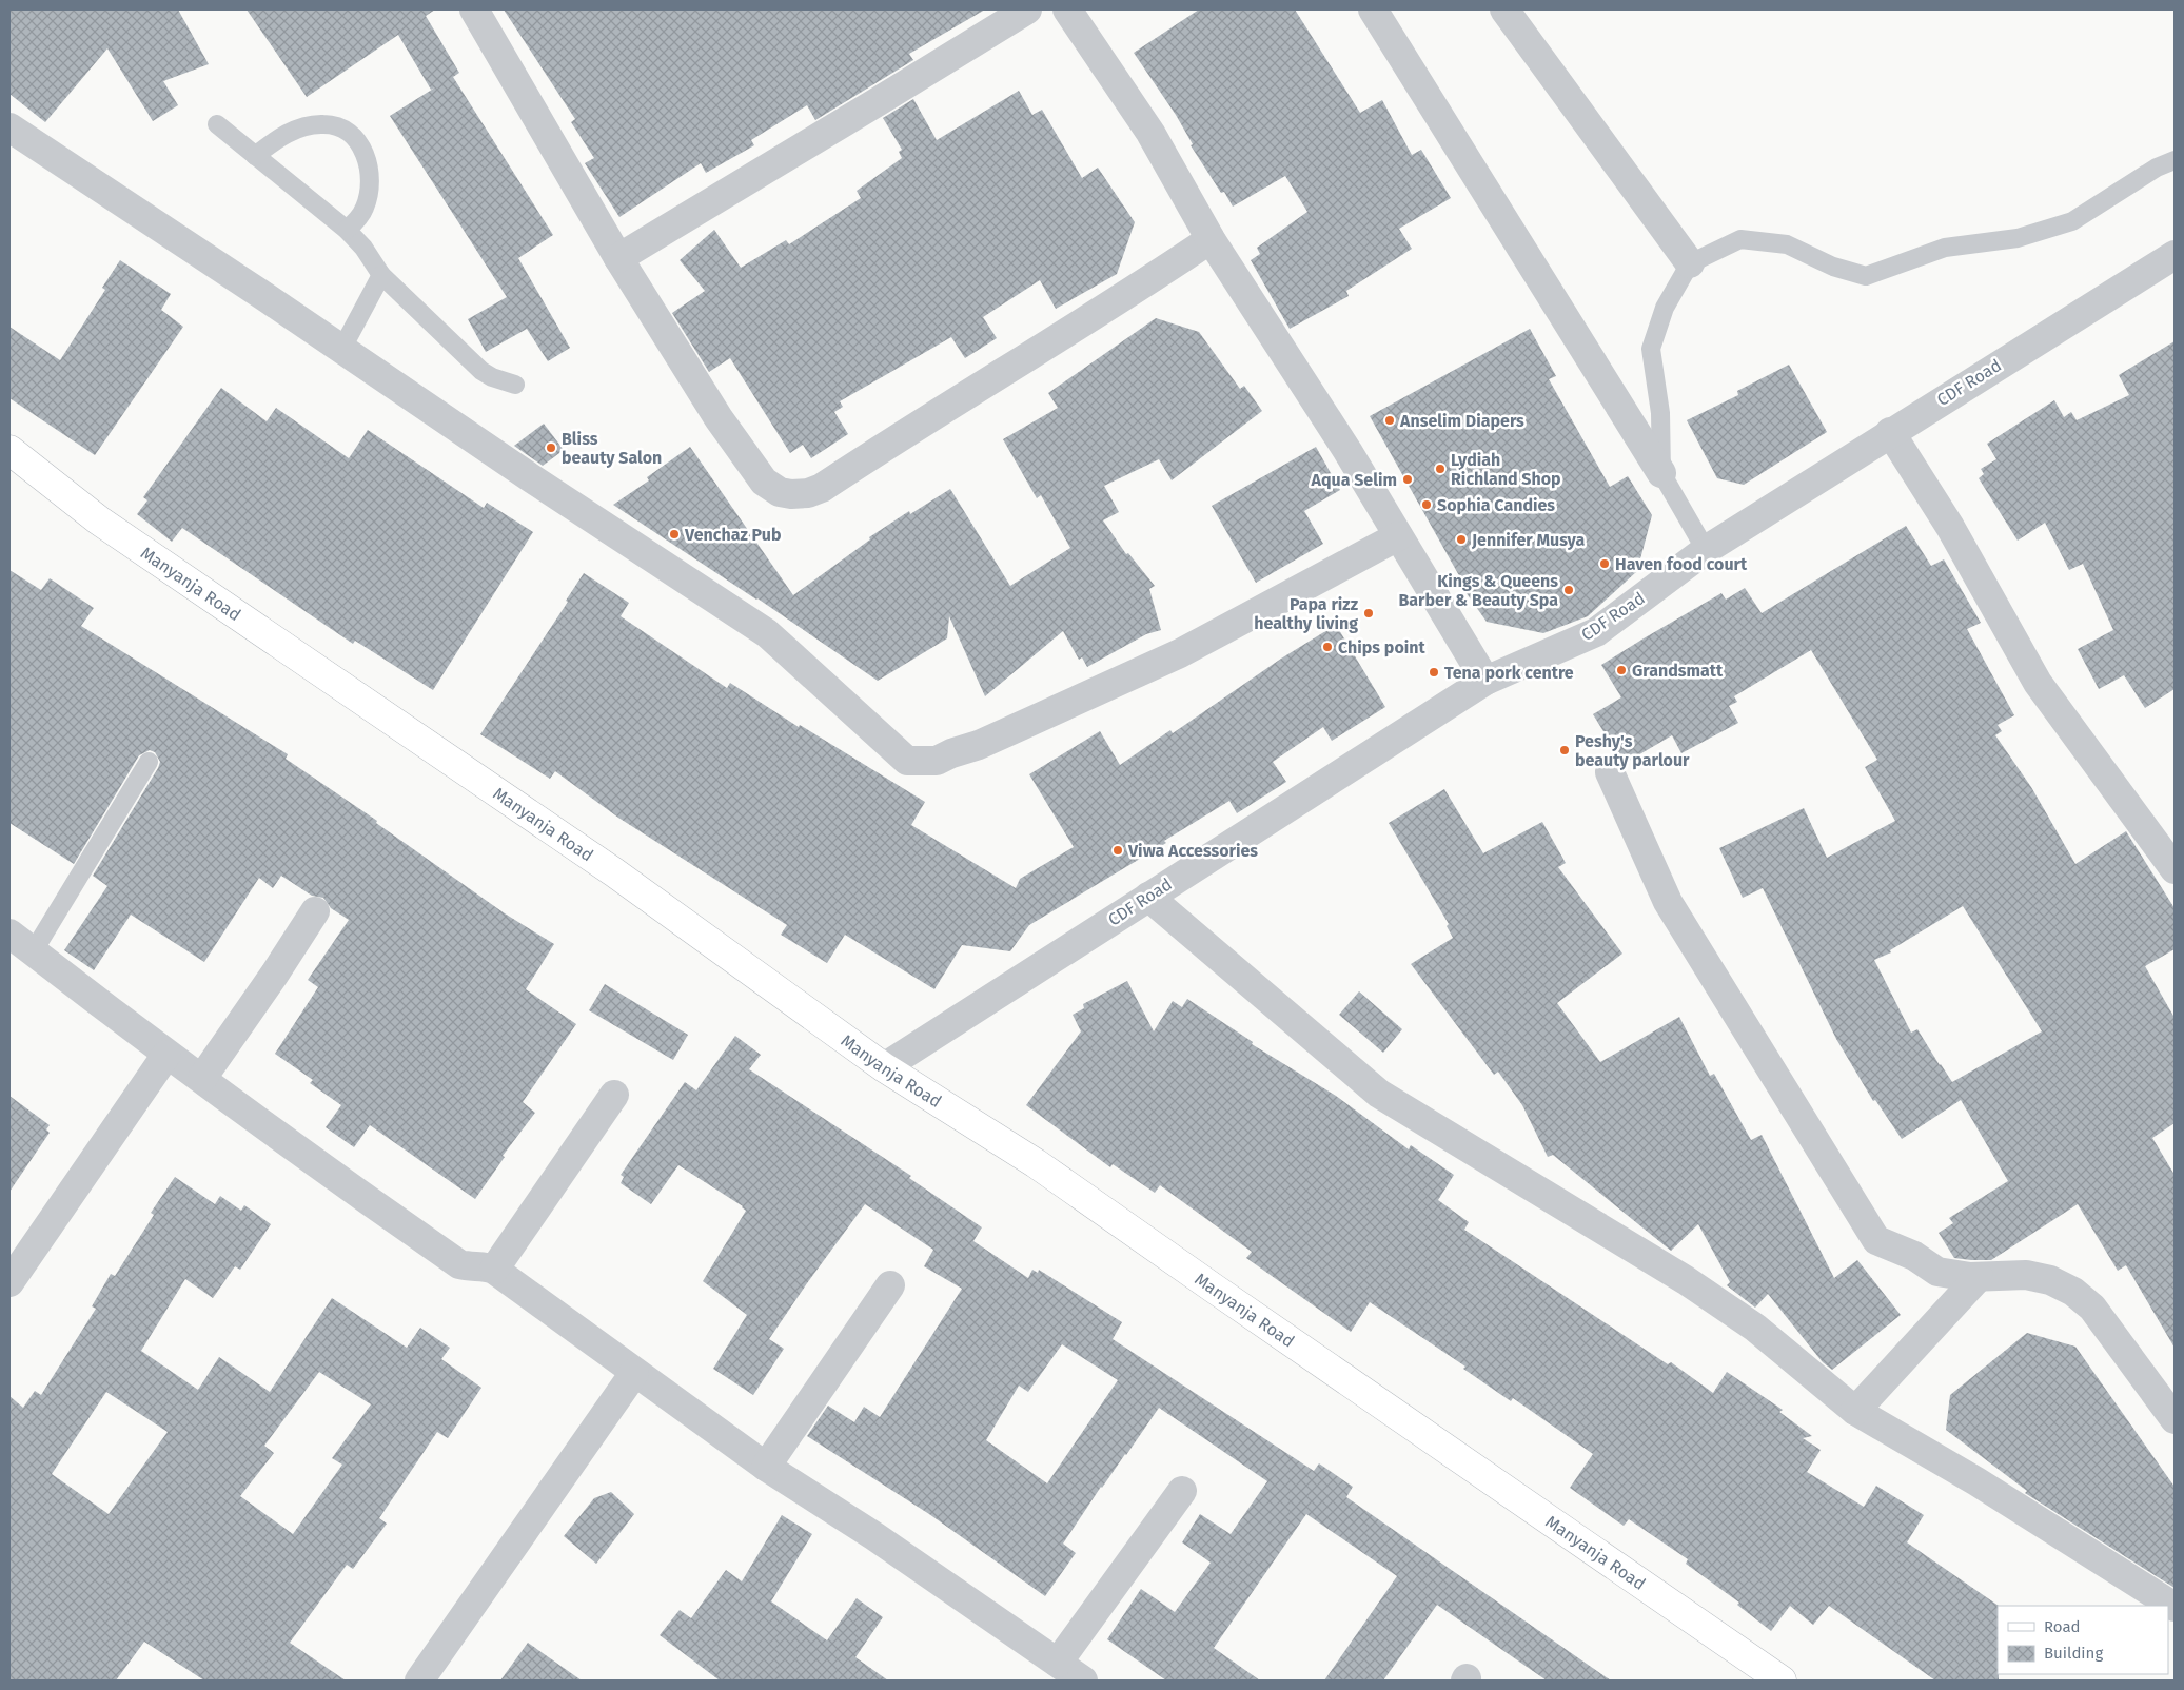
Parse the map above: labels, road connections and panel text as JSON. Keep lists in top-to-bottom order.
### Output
{
  "streets": {
    "main road": ["Manyanja Road"],
    "street": ["CDF Road"]
  },
  "crossings": [
    ["CDF Road", "Manyanja Road"]
  ],
  "places": [
    "Anselim Diapers",
    "Bliss beauty Salon",
    "Lydiah Richland Shop",
    "Aqua Selim",
    "Sophia Candies",
    "Venchaz Pub",
    "Jennifer Musya",
    "Haven food court",
    "Kings & Queens Barber & Beauty Spa",
    "Papa rizz healthy living",
    "Chips point",
    "Grandsmatt",
    "Tena pork centre",
    "Peshy's beauty parlour",
    "Viwa Accessories"
  ],
  "legend": ["Road", "Building"]
}
